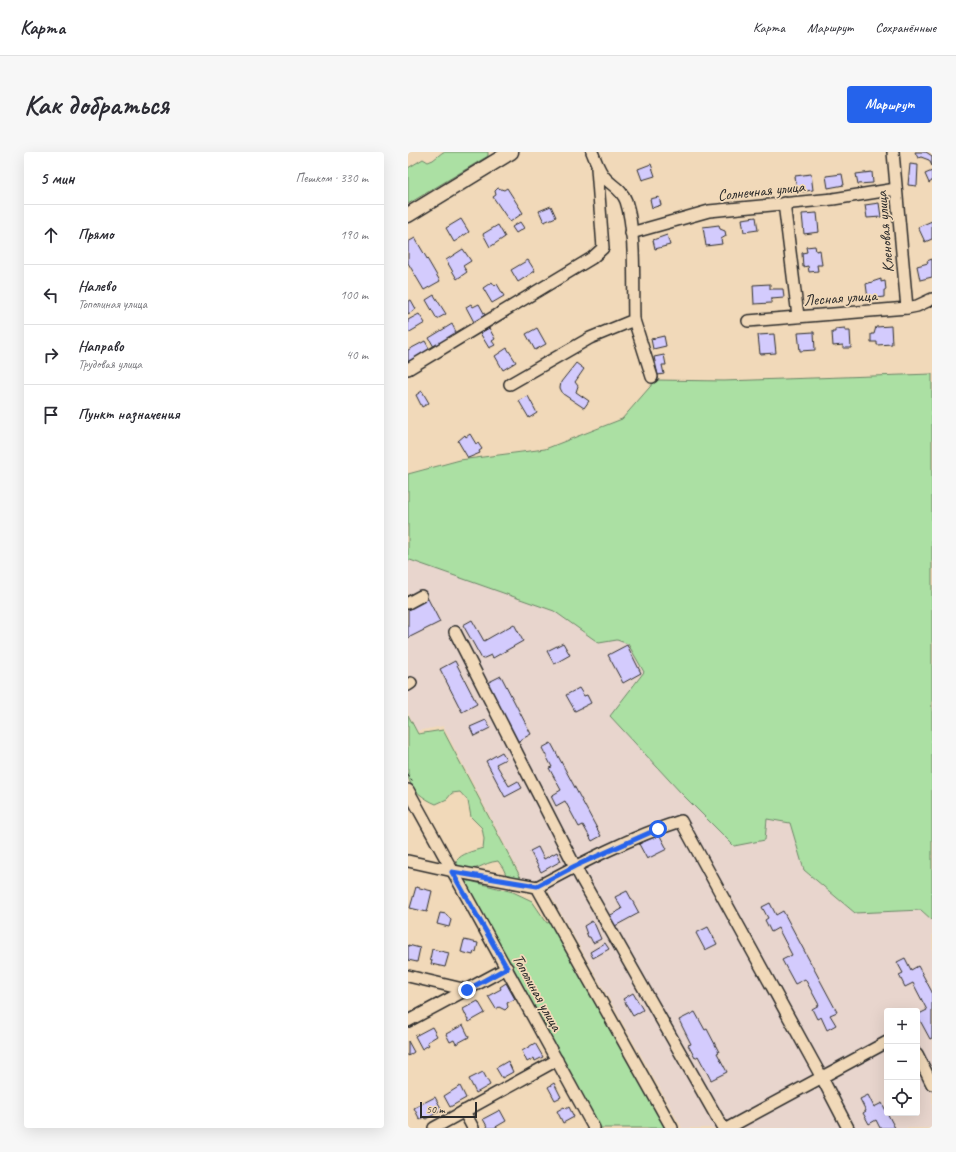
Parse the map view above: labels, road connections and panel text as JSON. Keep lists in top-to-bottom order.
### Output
{
  "streets": {
    "street": [
      "Солнечная улица",
      "Кленовая улица",
      "Лесная улица",
      "Тополиная улица"
    ]
  },
  "crossings": [
    ["Солнечная улица", "Кленовая улица"],
    ["Кленовая улица", "Лесная улица"]
  ],
  "scale_bar": "50 m",
  "page": {
    "header": "Карта",
    "nav": ["Карта", "Маршрут", "Сохранённые"],
    "buttons": "Маршрут",
    "title": "Как добраться",
    "heading": ["5 мин", "Пешком · 330 m"],
    "list": [
      ["Прямо", "190 m"],
      ["Налево", "Тополиная улица", "100 m"],
      ["Направо", "Трудовая улица", "40 m"],
      "Пункт назначения"
    ],
    "map_buttons": ["+", "−"],
    "scale": "50 m"
  }
}
